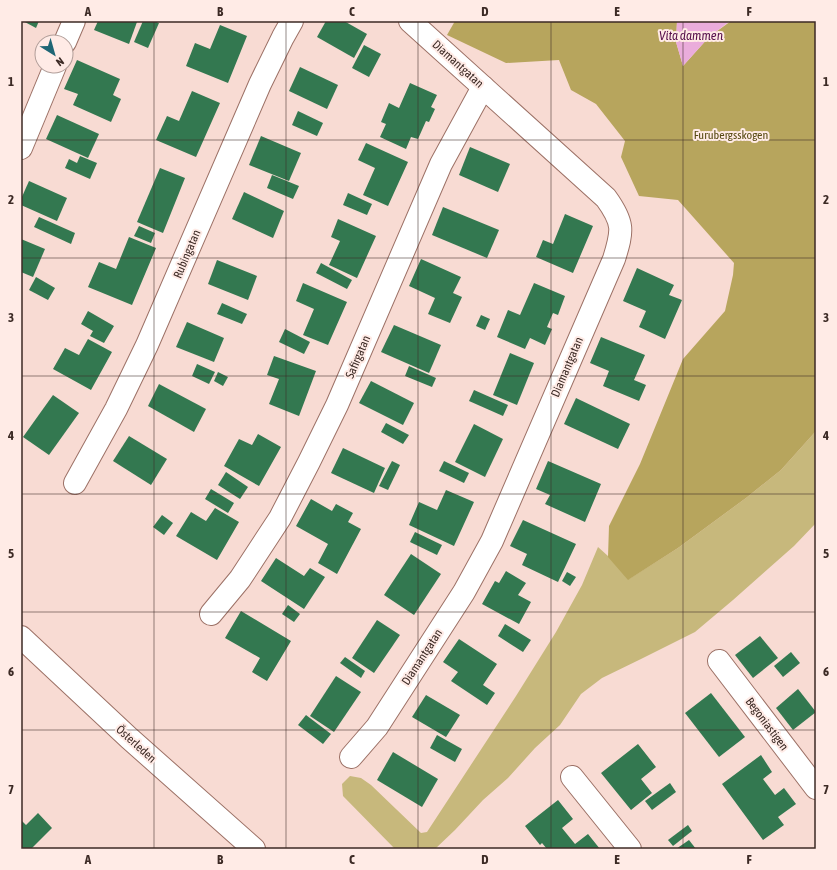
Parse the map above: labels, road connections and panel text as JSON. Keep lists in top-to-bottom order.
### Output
{
  "streets": {
    "street": [
      "Diamantgatan",
      "Rubingatan",
      "Safirgatan",
      "Begoniastigen",
      "Österleden"
    ]
  },
  "crossings": [
    ["Diamantgatan", "Safirgatan"]
  ],
  "water": ["Vita dammen"],
  "parks": ["Furubergsskogen"],
  "north": "bottom right",
  "grid": {
    "columns": [
      "A",
      "B",
      "C",
      "D",
      "E",
      "F"
    ],
    "rows": [
      "1",
      "2",
      "3",
      "4",
      "5",
      "6",
      "7"
    ]
  }
}
